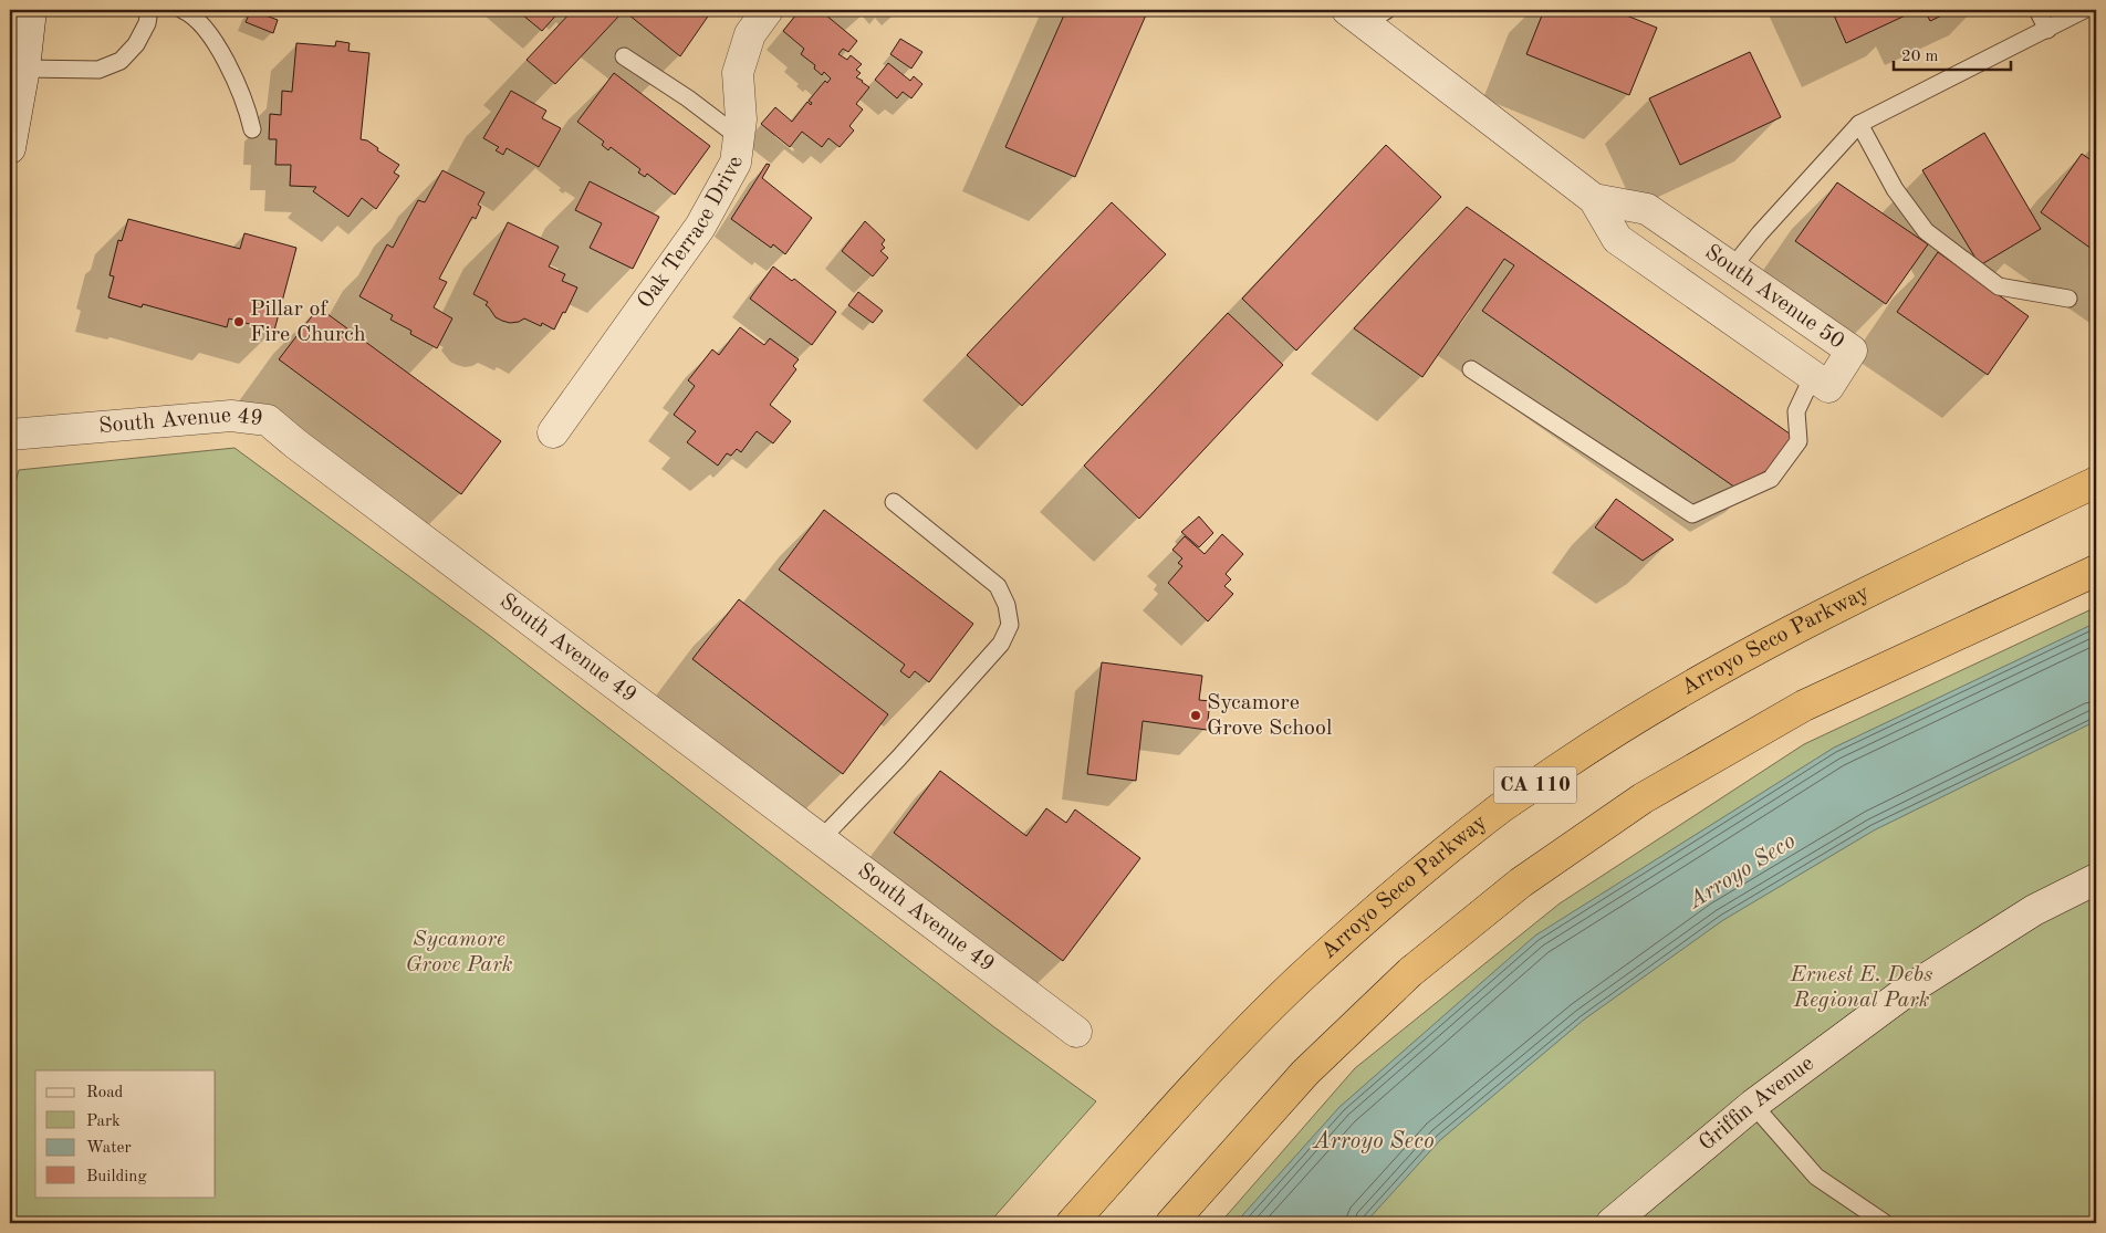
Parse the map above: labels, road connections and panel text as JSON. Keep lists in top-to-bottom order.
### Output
{
  "streets": {
    "highway": ["Arroyo Seco Parkway", "CA 110"],
    "street": [
      "Oak Terrace Drive",
      "South Avenue 50",
      "South Avenue 49",
      "Griffin Avenue"
    ]
  },
  "water": ["Arroyo Seco"],
  "parks": ["Sycamore Grove Park", "Ernest E. Debs Regional Park"],
  "places": ["Pillar of Fire Church", "Sycamore Grove School"],
  "legend": [
    "Road",
    "Park",
    "Water",
    "Building"
  ],
  "scale_bar": "20 m"
}
